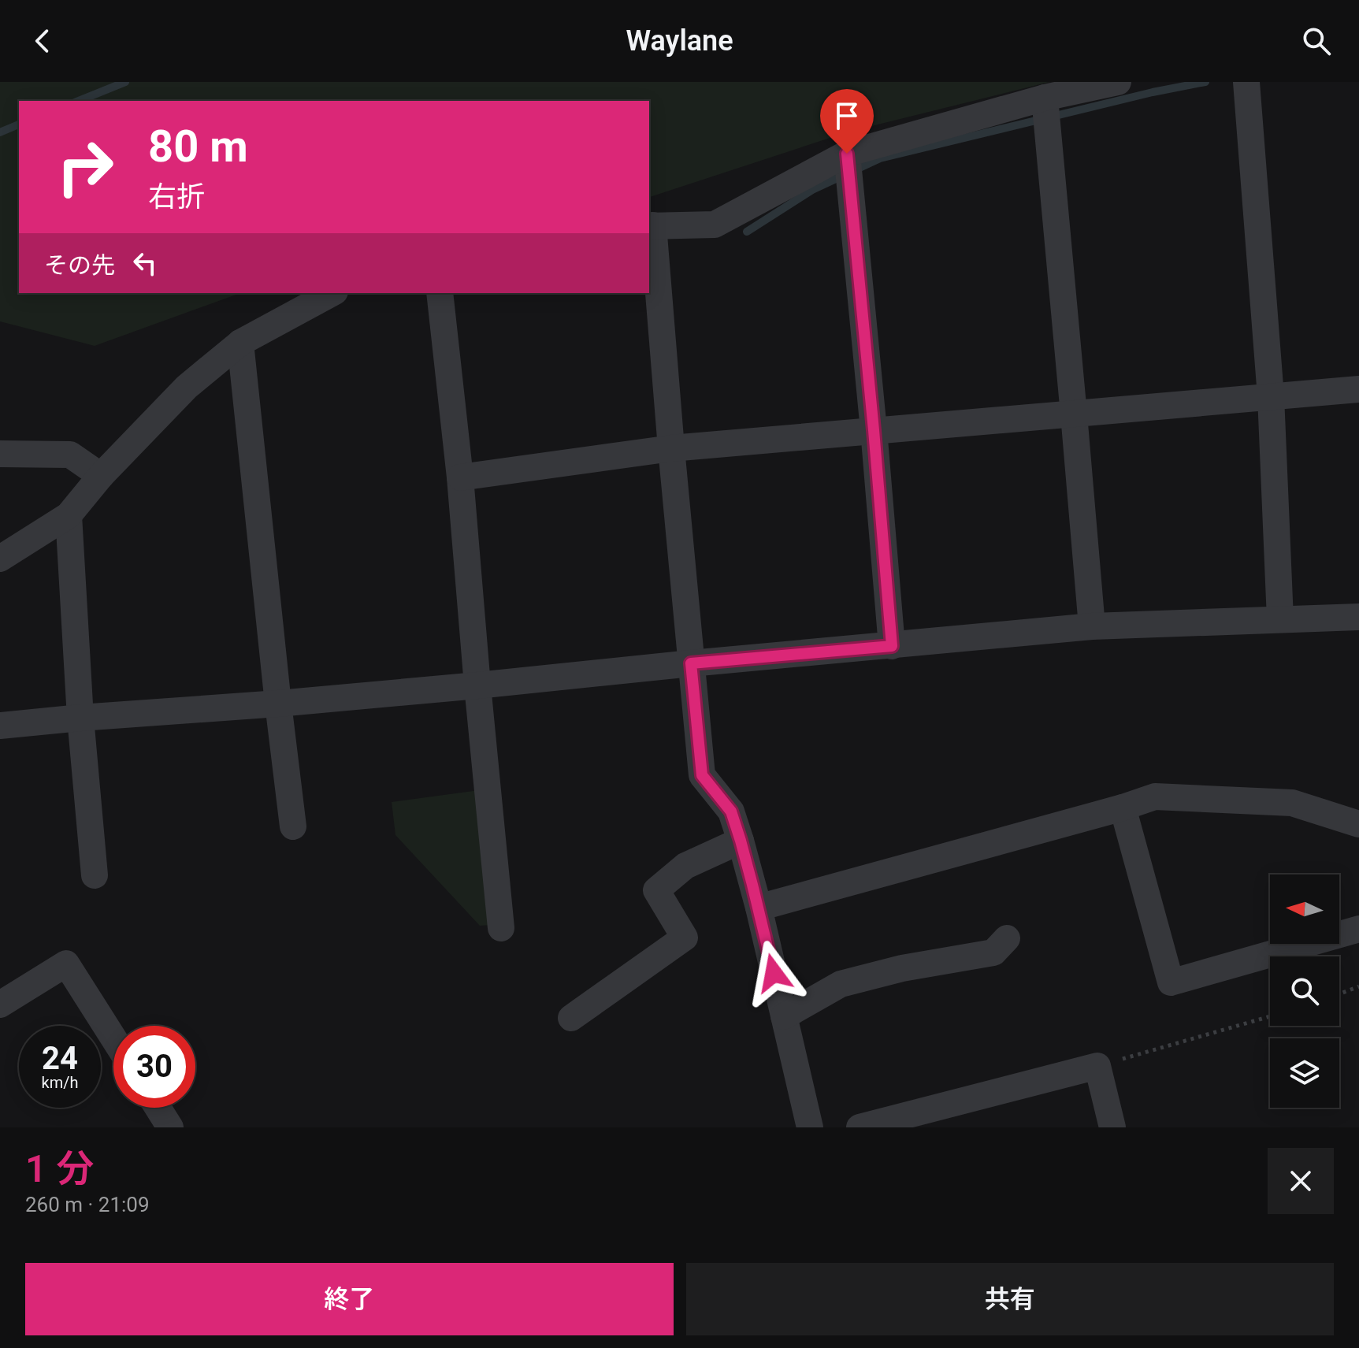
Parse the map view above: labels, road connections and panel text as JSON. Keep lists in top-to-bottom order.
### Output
{
  "north": "left",
  "page": {
    "header": "Waylane",
    "turn": ["80 m", "右折"],
    "then": "その先",
    "speed": "24 km/h",
    "limit": "30",
    "heading": ["1 分", "260 m · 21:09"],
    "buttons": ["終了", "共有"]
  }
}
